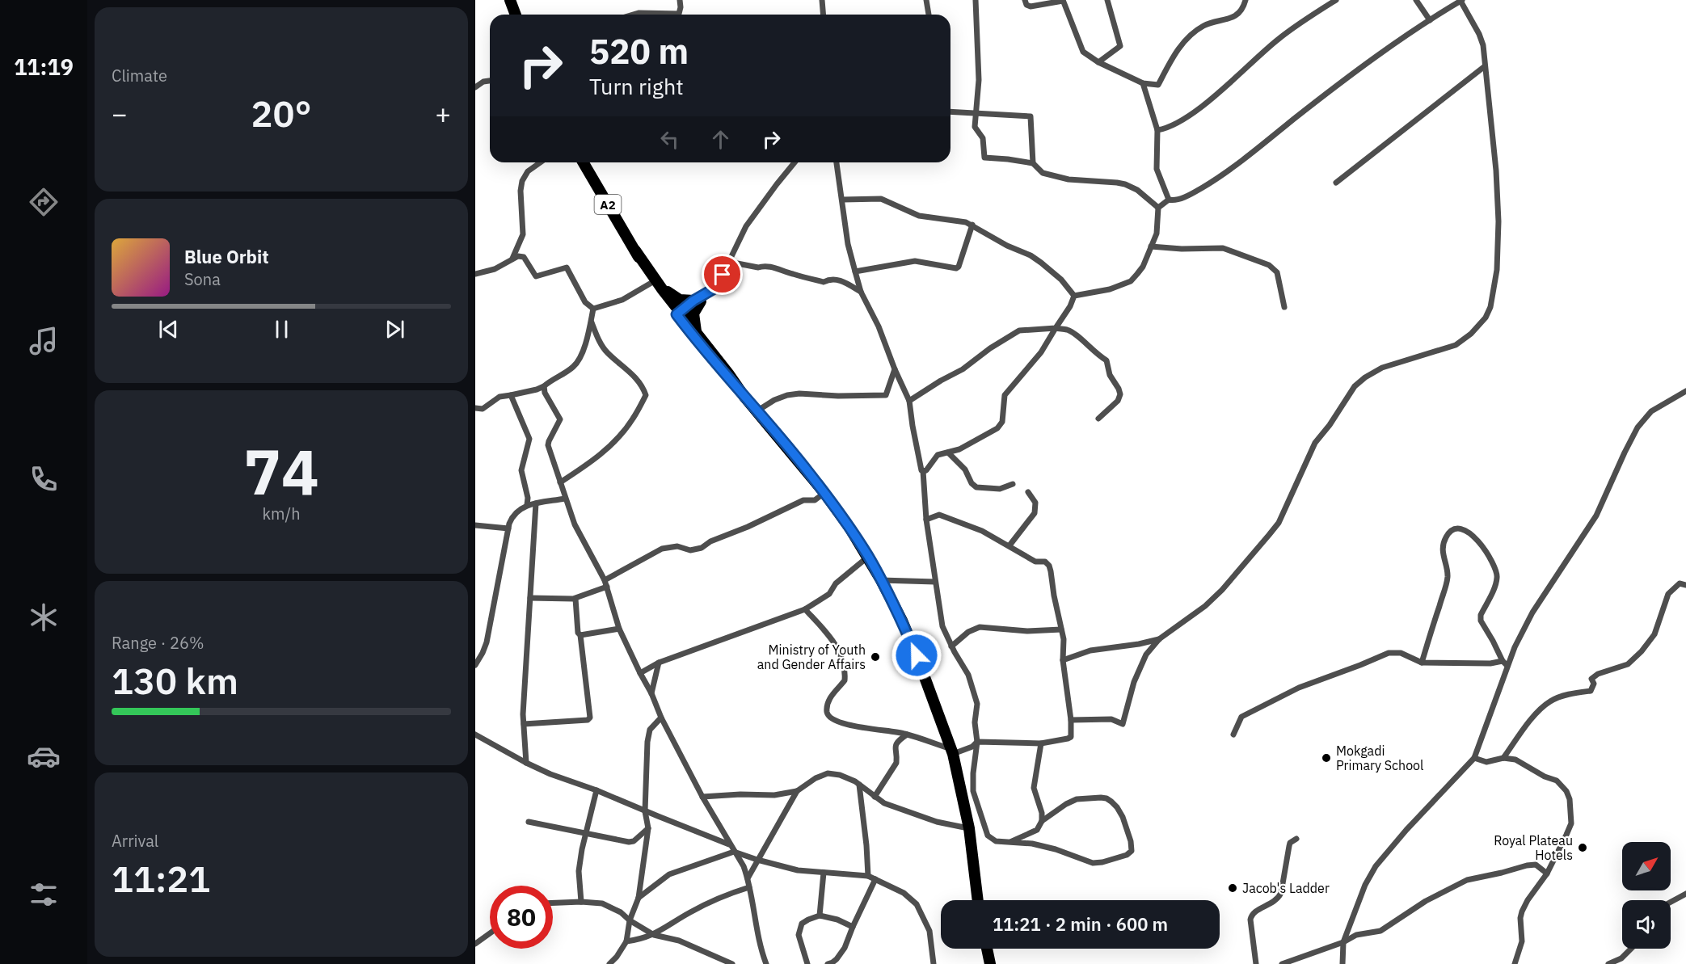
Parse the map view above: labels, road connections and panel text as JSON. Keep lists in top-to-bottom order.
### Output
{
  "streets": {
    "highway": ["A2"]
  },
  "places": [
    "Ministry of Youth and Gender Affairs",
    "Mokgadi Primary School",
    "Royal Plateau Hotels",
    "Jacob's Ladder"
  ],
  "north": "top right",
  "page": {
    "tabs": "11:19",
    "tile": [
      "Climate",
      ["74", "km/h"],
      ["Range · 26%", "130 km"],
      ["Arrival", "11:21"]
    ],
    "turn": ["520 m", "Turn right"],
    "heat": ["−", "20°", "+"],
    "song": ["Blue Orbit", "Sona"],
    "limit": "80",
    "trip": "11:21 · 2 min · 600 m"
  }
}
